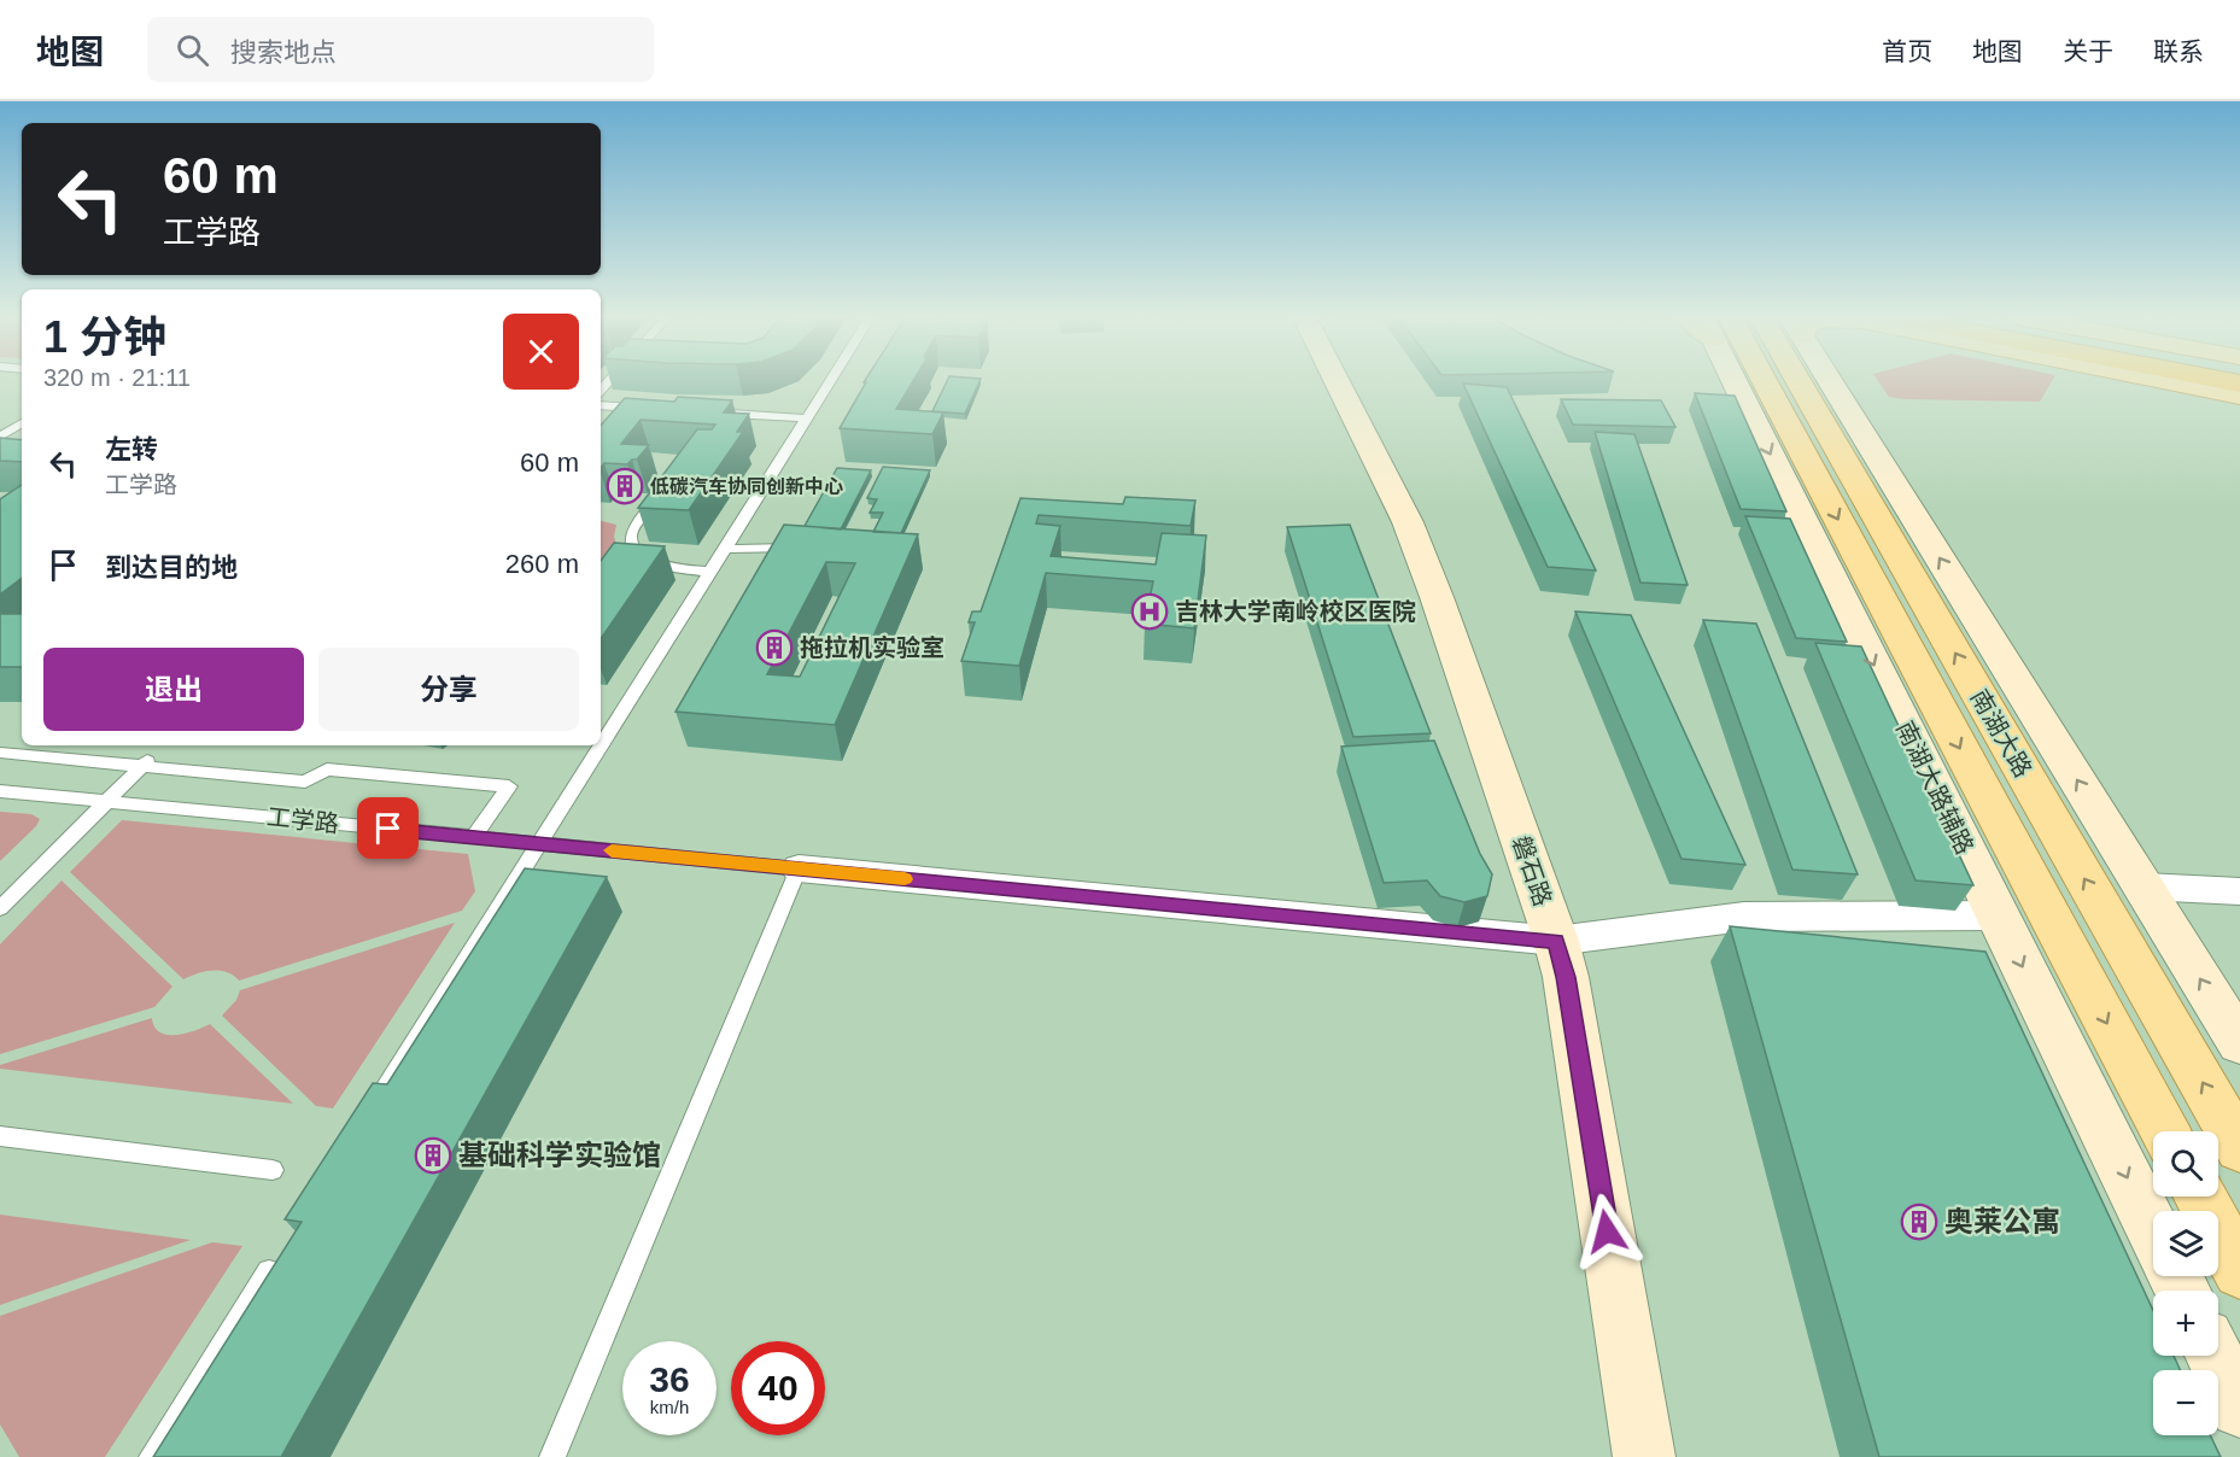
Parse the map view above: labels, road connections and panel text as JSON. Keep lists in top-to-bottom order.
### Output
{
  "streets": {
    "main road": ["南湖大路"],
    "street": ["南湖大路辅路", "工学路", "磐石路"]
  },
  "crossings": [
    ["南湖大路辅路", "工学路"],
    ["工学路", "磐石路"]
  ],
  "places": {
    "building": [
      "低碳汽车协同创新中心",
      "拖拉机实验室",
      "基础科学实验馆",
      "奥莱公寓"
    ],
    "hospital": ["吉林大学南岭校区医院"]
  },
  "page": {
    "header": "地图",
    "search": "搜索地点",
    "nav": [
      "首页",
      "地图",
      "关于",
      "联系"
    ],
    "turn": ["60 m", "工学路"],
    "heading": ["1 分钟", "320 m · 21:11"],
    "list": [
      {
        "name": "左转",
        "note": "工学路",
        "value": "60 m"
      },
      {
        "name": "到达目的地",
        "value": "260 m"
      }
    ],
    "buttons": ["退出", "分享"],
    "map_buttons": ["+", "−"],
    "speed": "36 km/h",
    "limit": "40"
  }
}
